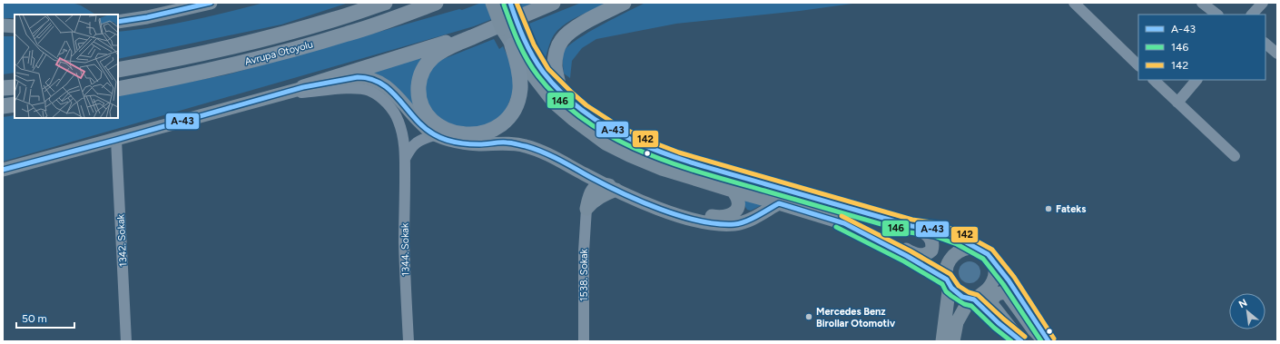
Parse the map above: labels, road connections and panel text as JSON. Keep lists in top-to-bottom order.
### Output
{
  "streets": {
    "highway": ["Avrupa Otoyolu"],
    "street": ["1342. Sokak", "1344. Sokak", "1538. Sokak"]
  },
  "places": ["Fateks", "Mercedes Benz Birollar Otomotiv"],
  "lines": ["transit line A-43", "transit line 142", "transit line 146"],
  "legend": ["A-43", "146", "142"],
  "scale_bar": "50 m",
  "north": "top left"
}
